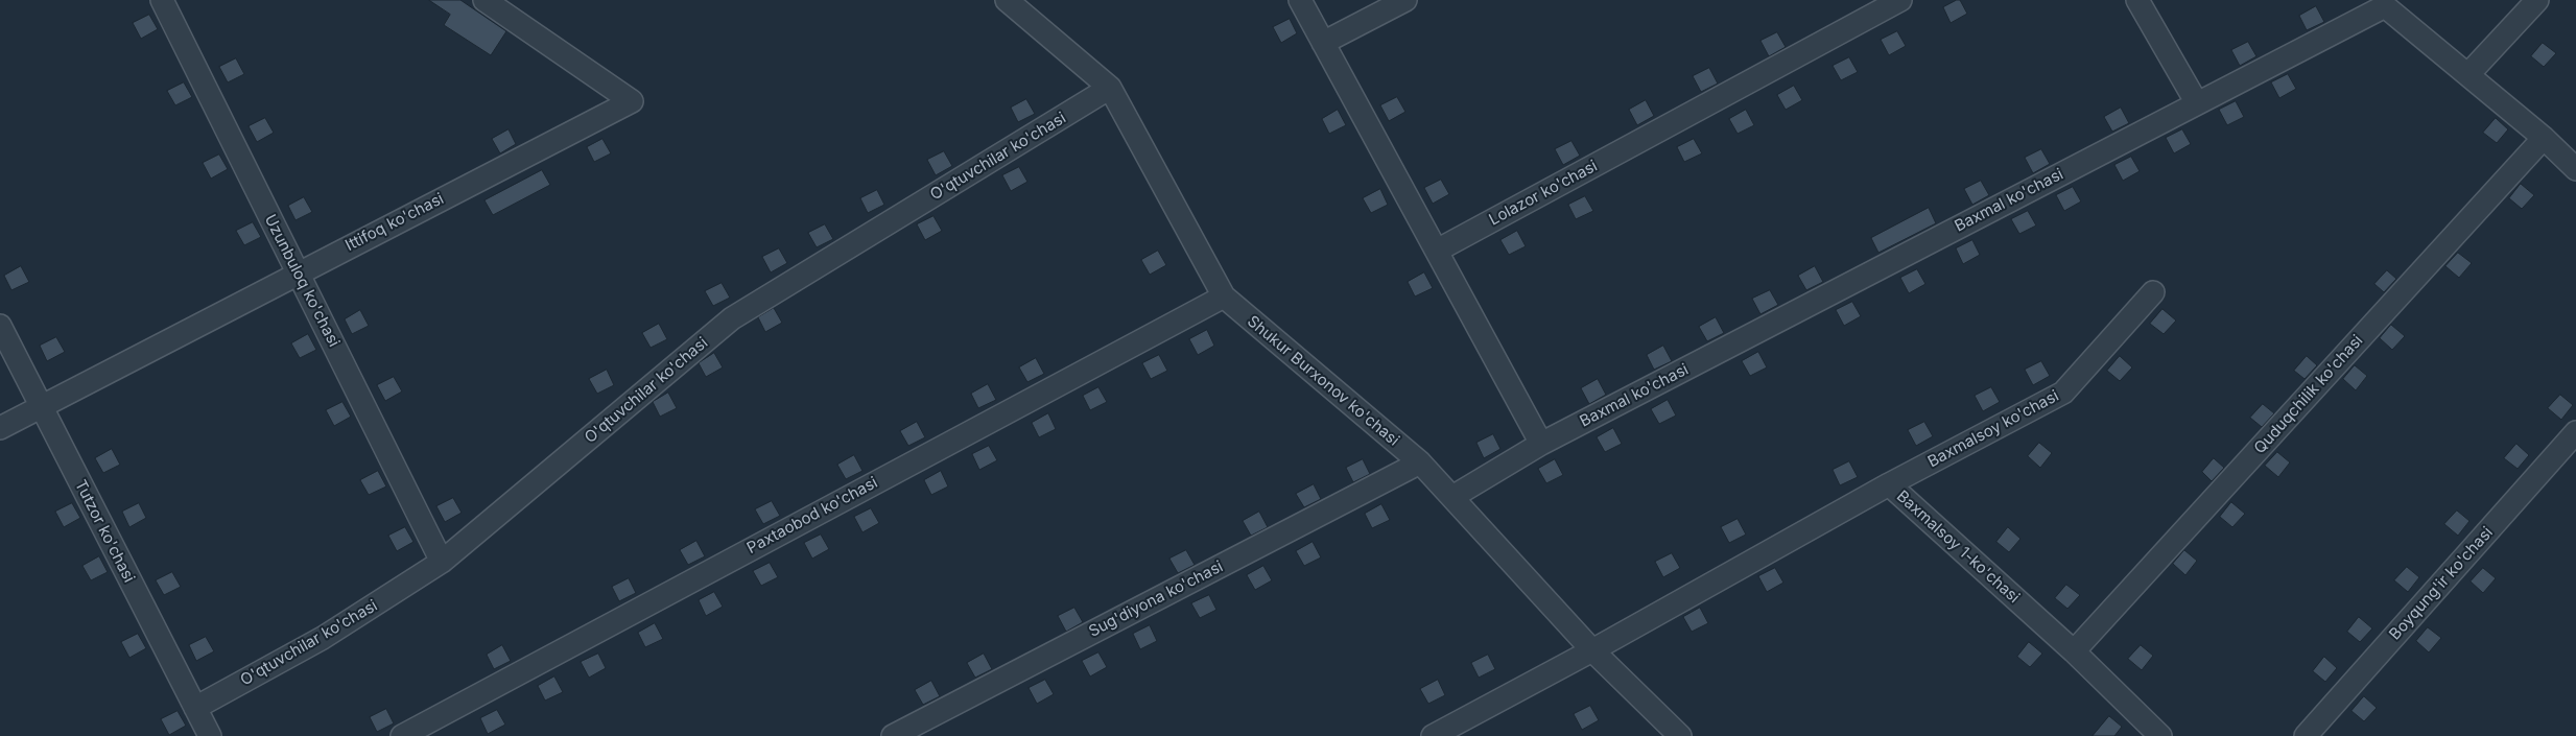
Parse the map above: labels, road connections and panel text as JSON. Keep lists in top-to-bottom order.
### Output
{
  "streets": {
    "street": [
      "O'qtuvchilar ko'chasi",
      "Lolazor ko'chasi",
      "Baxmal ko'chasi",
      "Ittifoq ko'chasi",
      "Uzunbuloq ko'chasi",
      "Shukur Burxonov ko'chasi",
      "Quduqchilik ko'chasi",
      "Baхmalsoy ko'chasi",
      "Paxtaobod ko'chasi",
      "Tutzor ko'chasi",
      "Baxmalsoy 1-ko'chasi",
      "Boyqung'ir ko'chasi",
      "Sug'diyona ko'chasi"
    ]
  },
  "crossings": [
    ["O'qtuvchilar ko'chasi", "Uzunbuloq ko'chasi"],
    ["O'qtuvchilar ko'chasi", "Shukur Burxonov ko'chasi"],
    ["O'qtuvchilar ko'chasi", "Tutzor ko'chasi"],
    ["Baxmal ko'chasi", "Shukur Burxonov ko'chasi"],
    ["Ittifoq ko'chasi", "Uzunbuloq ko'chasi"],
    ["Ittifoq ko'chasi", "Tutzor ko'chasi"],
    ["Shukur Burxonov ko'chasi", "Paxtaobod ko'chasi"],
    ["Shukur Burxonov ko'chasi", "Baxmalsoy 1-ko'chasi"],
    ["Shukur Burxonov ko'chasi", "Sug'diyona ko'chasi"],
    ["Quduqchilik ko'chasi", "Baxmalsoy 1-ko'chasi"],
    ["Baхmalsoy ko'chasi", "Baxmalsoy 1-ko'chasi"]
  ]
}
